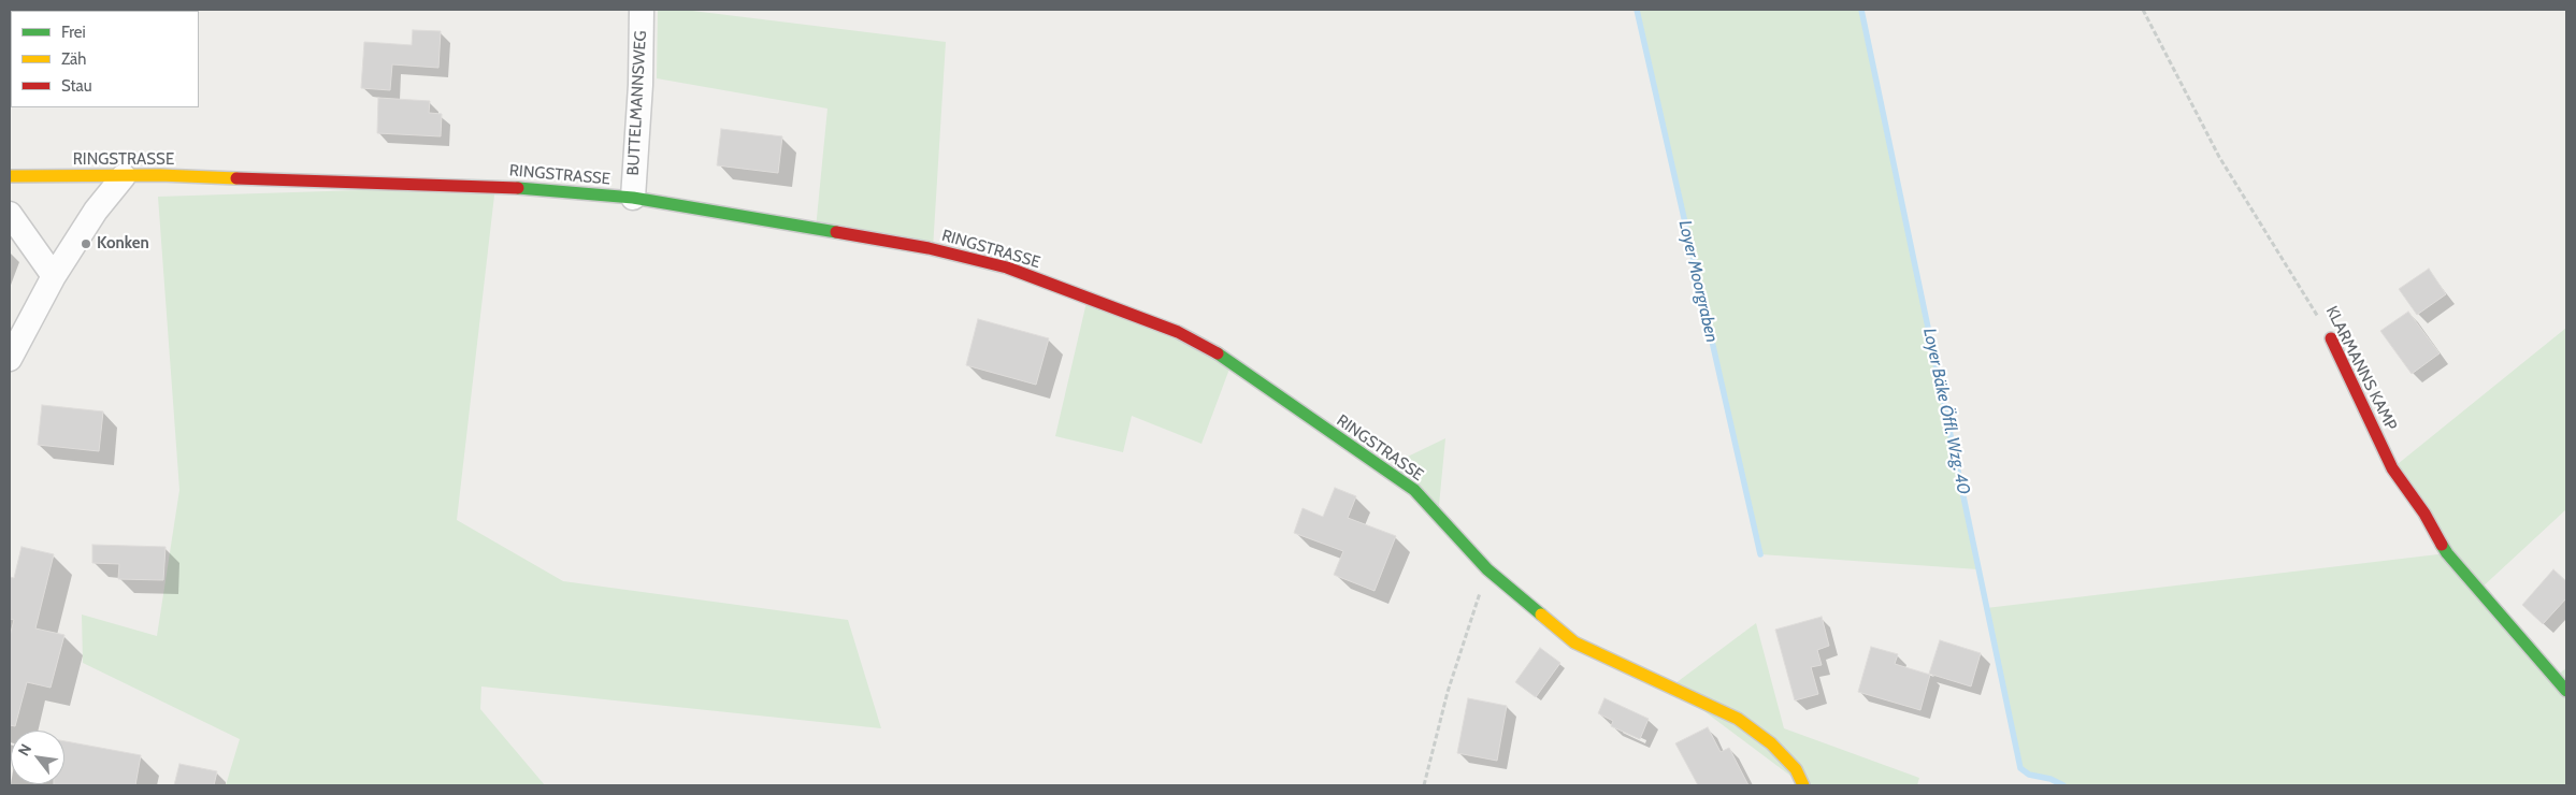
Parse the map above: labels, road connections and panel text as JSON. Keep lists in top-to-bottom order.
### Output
{
  "streets": {
    "street": ["BUTTELMANNSWEG", "RINGSTRASSE", "KLARMANNS KAMP"]
  },
  "crossings": [
    ["BUTTELMANNSWEG", "RINGSTRASSE"]
  ],
  "water": ["Loyer Moorgraben", "Loyer Bäke Öffl. Wzg. 40"],
  "places": ["Konken"],
  "legend": ["Frei", "Zäh", "Stau"],
  "north": "top left"
}
